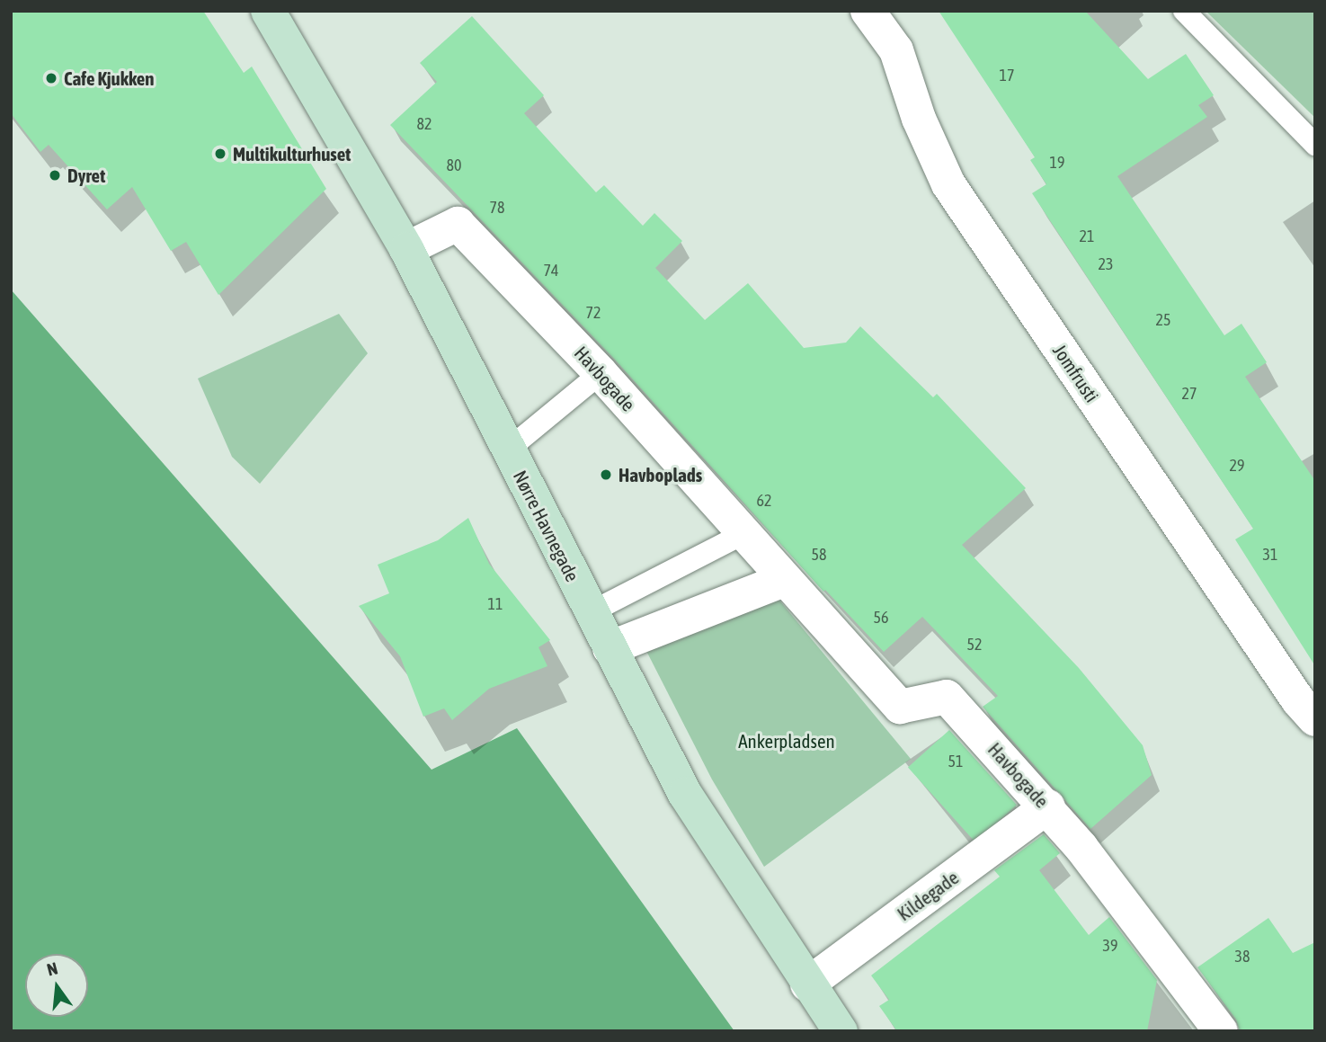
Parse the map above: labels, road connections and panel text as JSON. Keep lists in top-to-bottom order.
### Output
{
  "streets": {
    "street": [
      "Jomfrusti",
      "Havbogade",
      "Nørre Havnegade",
      "Kildegade"
    ]
  },
  "crossings": [
    ["Havbogade", "Nørre Havnegade"],
    ["Havbogade", "Kildegade"],
    ["Nørre Havnegade", "Kildegade"]
  ],
  "parks": ["Ankerpladsen"],
  "places": [
    "Cafe Kjukken",
    "Multikulturhuset",
    "Dyret",
    "Havboplads"
  ],
  "house_numbers": [
    "17",
    "82",
    "19",
    "80",
    "78",
    "21",
    "23",
    "74",
    "72",
    "25",
    "27",
    "29",
    "62",
    "58",
    "31",
    "11",
    "56",
    "52",
    "51",
    "39",
    "38"
  ],
  "north": "top"
}
